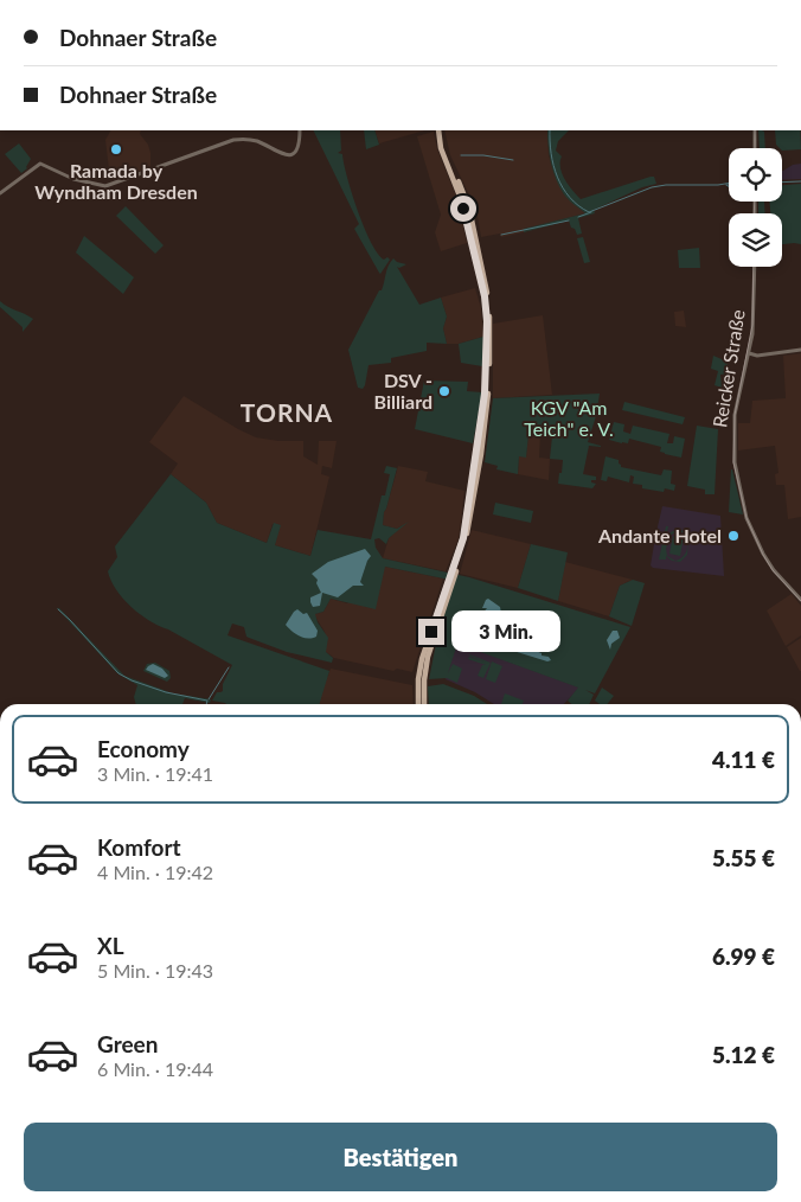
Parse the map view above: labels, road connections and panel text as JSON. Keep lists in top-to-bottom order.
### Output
{
  "streets": {
    "street": ["Reicker Straße"]
  },
  "districts": ["TORNA"],
  "parks": ["KGV \"Am Teich\" e. V."],
  "places": ["Ramada by Wyndham Dresden", "DSV - Billiard", "Andante Hotel"],
  "page": {
    "banner": ["Dohnaer Straße", "Dohnaer Straße"],
    "bubble": "3 Min.",
    "list": [
      {
        "name": "Economy",
        "note": "3 Min. · 19:41",
        "value": "4.11 €"
      },
      {
        "name": "Komfort",
        "note": "4 Min. · 19:42",
        "value": "5.55 €"
      },
      {
        "name": "XL",
        "note": "5 Min. · 19:43",
        "value": "6.99 €"
      },
      {
        "name": "Green",
        "note": "6 Min. · 19:44",
        "value": "5.12 €"
      }
    ],
    "buttons": "Bestätigen"
  }
}
